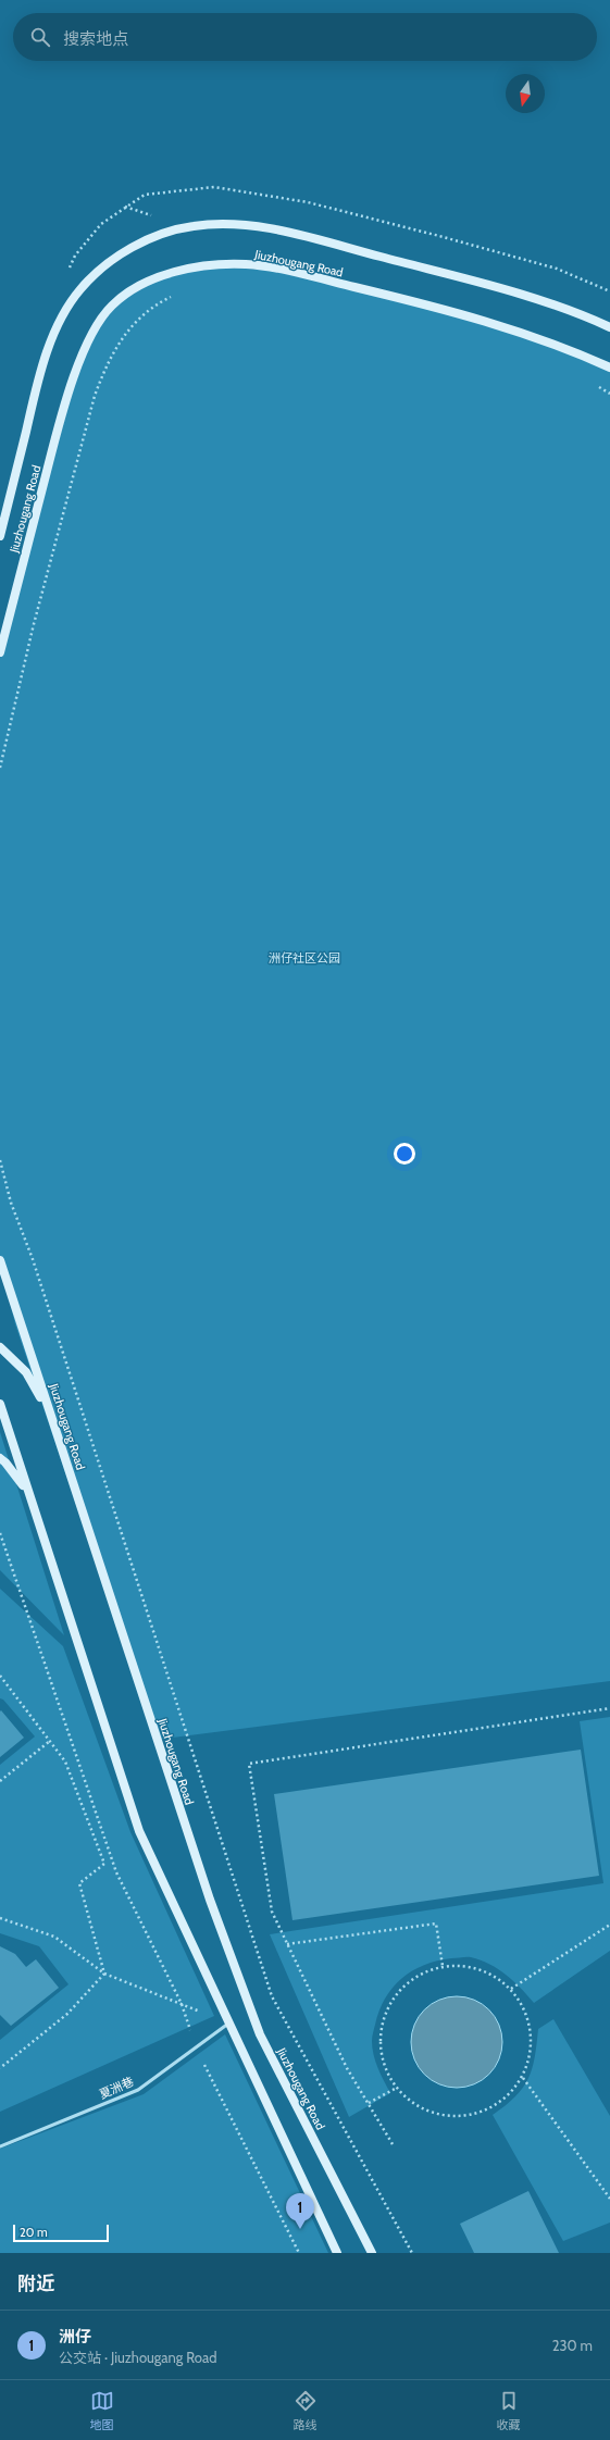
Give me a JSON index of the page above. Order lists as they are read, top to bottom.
{
  "streets": {
    "street": ["Jiuzhougang Road"],
    "lane": ["夏洲巷"]
  },
  "parks": ["洲仔社区公园"],
  "scale_bar": "20 m",
  "north": "bottom",
  "page": {
    "search": "搜索地点",
    "pins": "1",
    "scale": "20 m",
    "heading": "附近",
    "list": [
      {
        "mark": "1",
        "name": "洲仔",
        "note": "公交站 · Jiuzhougang Road",
        "value": "230 m"
      }
    ],
    "nav": ["地图", "路线", "收藏"]
  }
}
